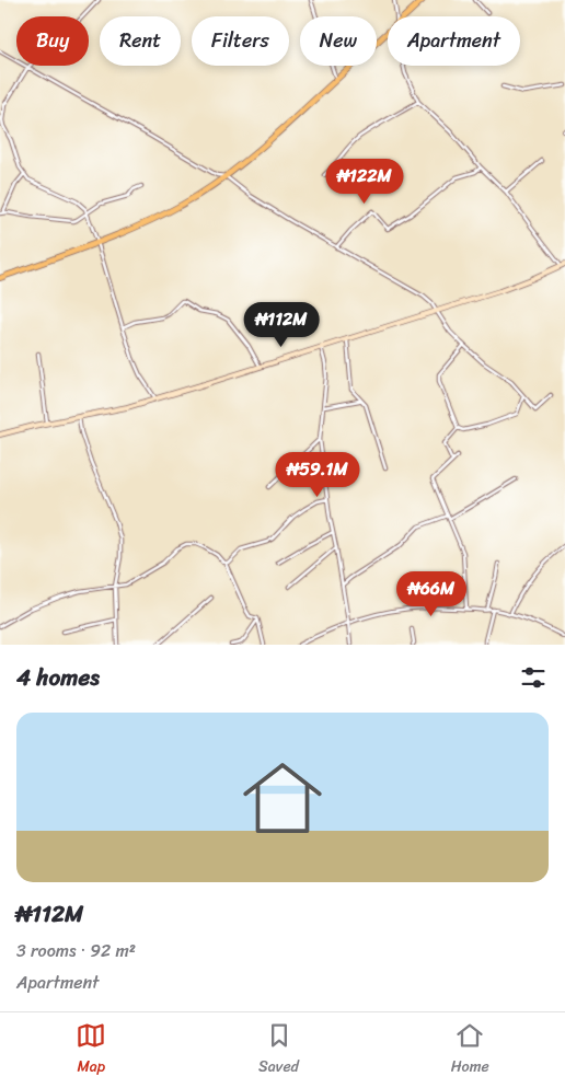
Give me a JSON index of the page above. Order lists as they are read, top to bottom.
{
  "page": {
    "chip": [
      "Buy",
      "Rent",
      "Filters",
      "New",
      "Apartment"
    ],
    "price": [
      "₦122M",
      "₦112M",
      "₦59.1M",
      "₦66M"
    ],
    "heading": "4 homes",
    "list": [
      {
        "name": "₦112M",
        "note": "3 rooms · 92 m² · Apartment"
      }
    ],
    "tabs": ["Map", "Saved", "Home"]
  }
}
